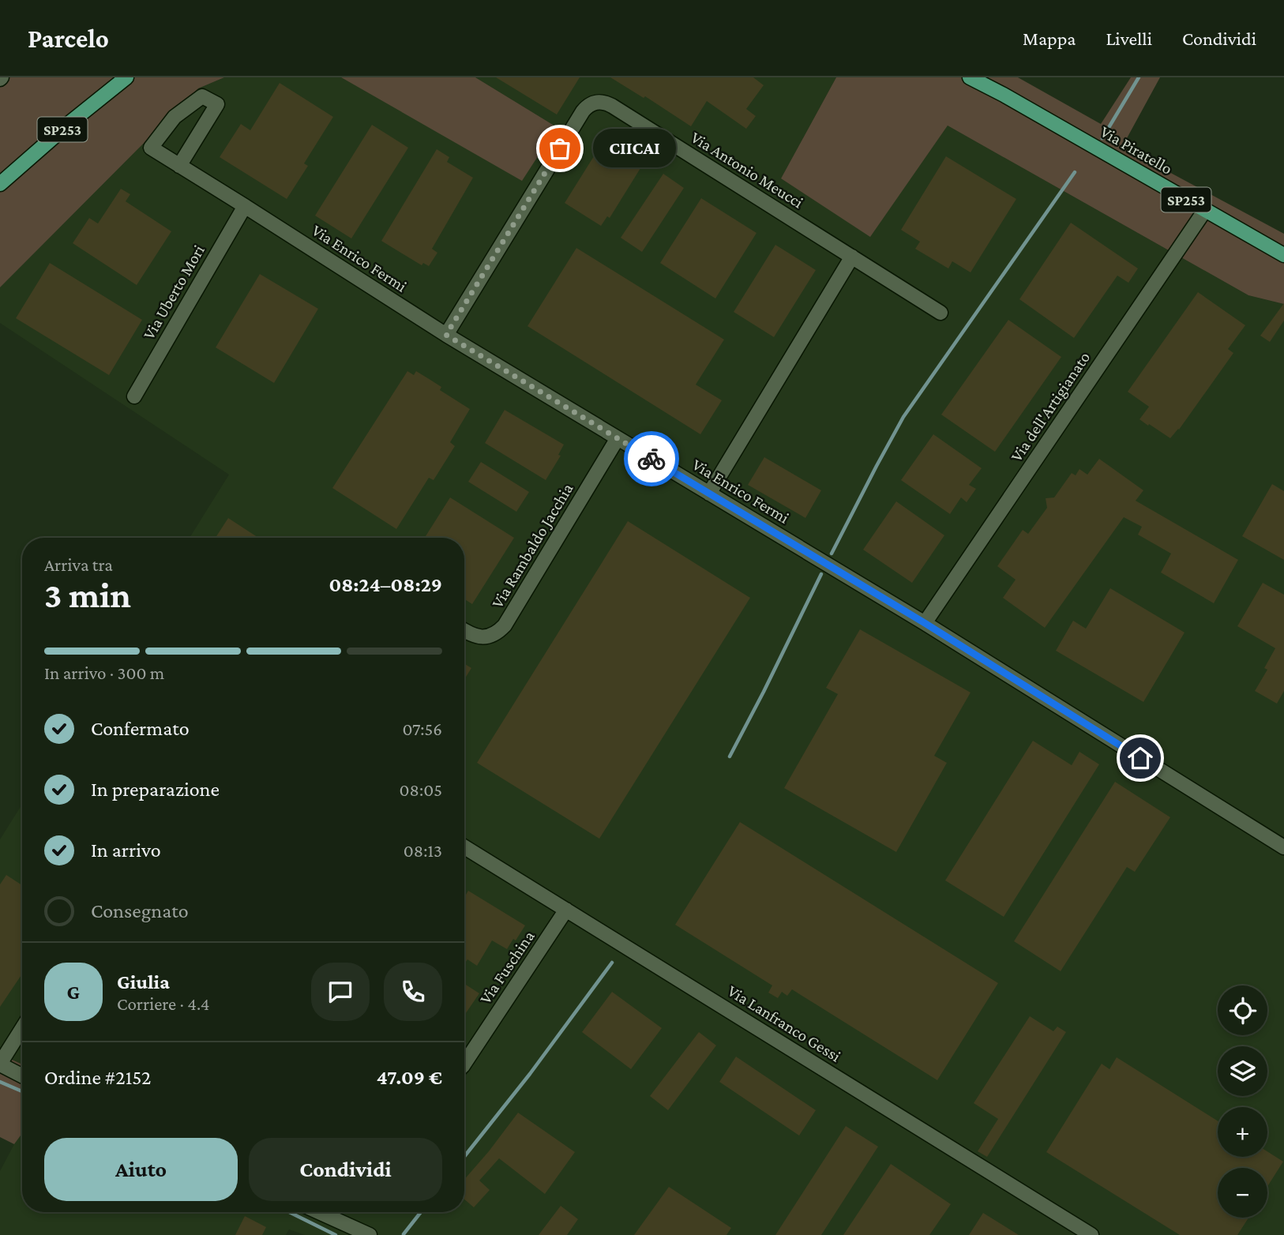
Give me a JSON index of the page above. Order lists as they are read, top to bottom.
{
  "streets": {
    "main road": ["SP253", "Via Piratello"],
    "street": [
      "Via Antonio Meucci",
      "Via Enrico Fermi",
      "Via Uberto Mori",
      "Via dell'Artigianato",
      "Via Rambaldo Jacchia",
      "Via Fuschina",
      "Via Lanfranco Gessi"
    ]
  },
  "crossings": [
    ["Via Piratello", "Via dell'Artigianato"],
    ["Via Antonio Meucci", "Via Enrico Fermi"],
    ["Via Enrico Fermi", "Via Uberto Mori"],
    ["Via Enrico Fermi", "Via dell'Artigianato"],
    ["Via Enrico Fermi", "Via Rambaldo Jacchia"],
    ["Via Fuschina", "Via Lanfranco Gessi"]
  ],
  "places": ["CIICAI"],
  "page": {
    "header": "Parcelo",
    "nav": ["Mappa", "Livelli", "Condividi"],
    "bubble": "CIICAI",
    "heading": ["3 min", "Arriva tra", "08:24–08:29"],
    "panel": [
      "Giulia",
      "Corriere · 4.4",
      "Ordine #2152",
      "47.09 €"
    ],
    "bar": "In arrivo · 300 m",
    "list": [
      ["Confermato", "07:56"],
      ["In preparazione", "08:05"],
      ["In arrivo", "08:13"],
      "Consegnato"
    ],
    "round": "G",
    "map_buttons": ["+", "−"],
    "buttons": ["Aiuto", "Condividi"]
  }
}
